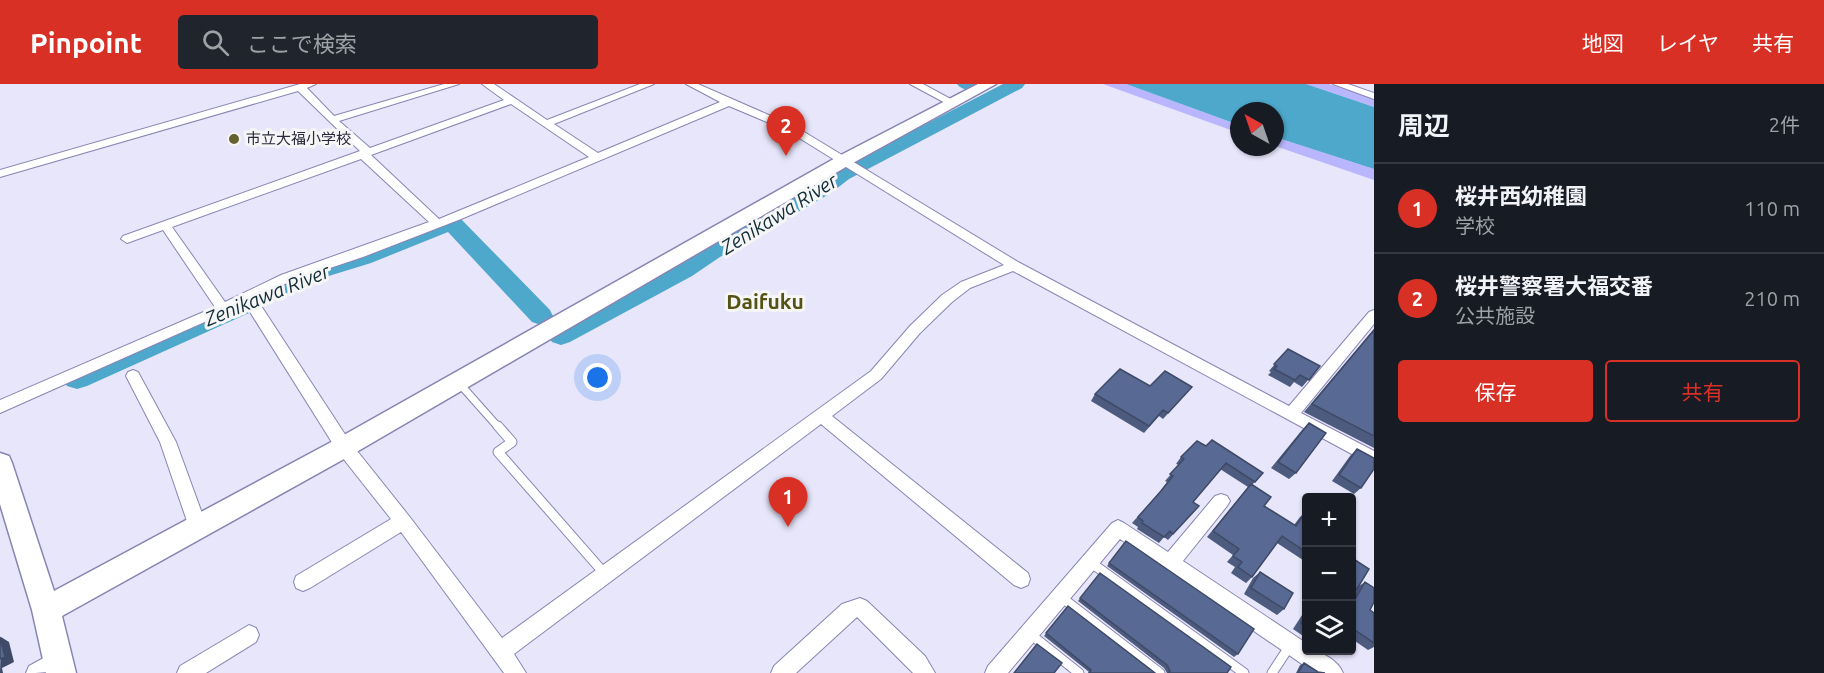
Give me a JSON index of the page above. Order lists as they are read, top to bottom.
{
  "districts": ["Daifuku"],
  "water": ["Zenikawa River"],
  "places": ["市立大福小学校"],
  "north": "top left",
  "page": {
    "header": "Pinpoint",
    "search": "ここで検索",
    "nav": ["地図", "レイヤ", "共有"],
    "heading": ["周辺", "2件"],
    "pins": ["2", "1"],
    "list": [
      {
        "mark": "1",
        "name": "桜井西幼稚園",
        "note": "学校",
        "value": "110 m"
      },
      {
        "mark": "2",
        "name": "桜井警察署大福交番",
        "note": "公共施設",
        "value": "210 m"
      }
    ],
    "buttons": ["保存", "共有"],
    "map_buttons": ["+", "−"]
  }
}
